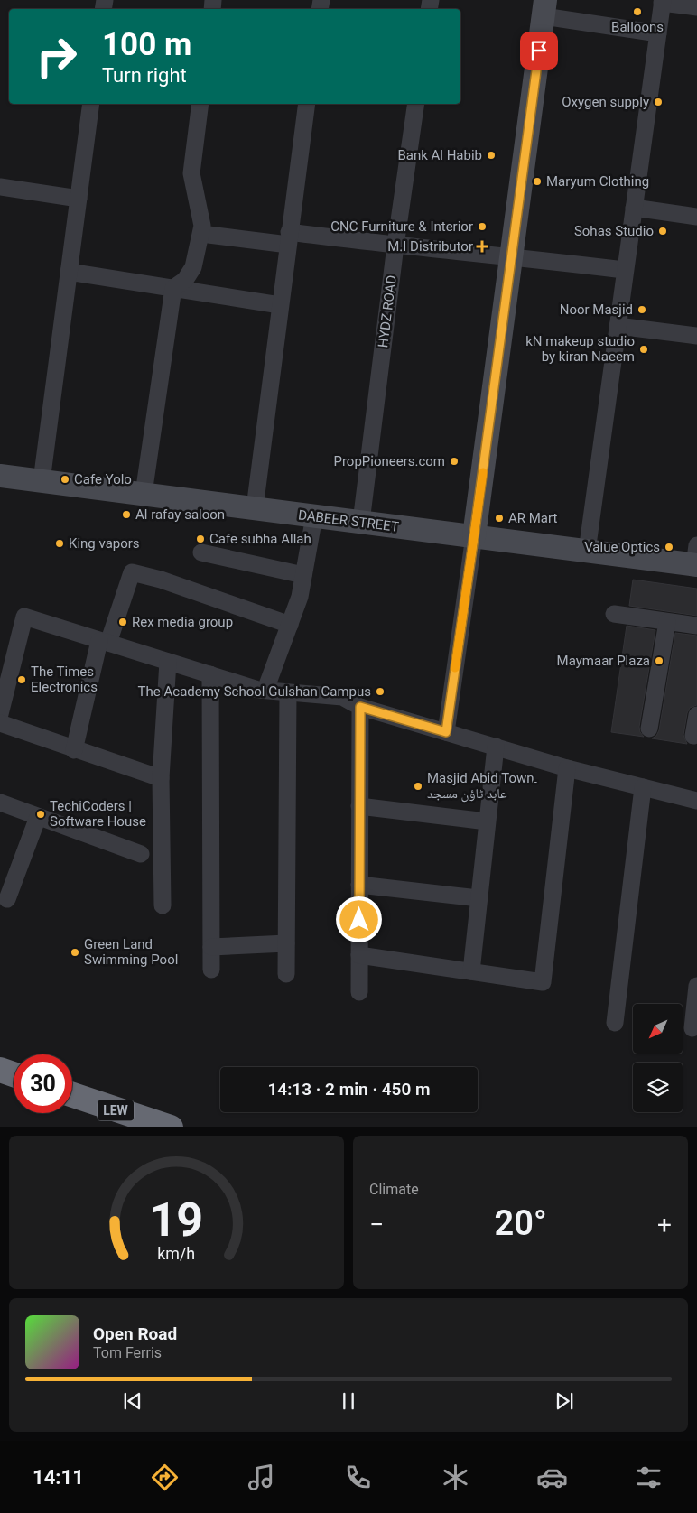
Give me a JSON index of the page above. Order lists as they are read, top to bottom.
{
  "streets": {
    "highway": ["LEW"],
    "street": ["HYDZ ROAD", "DABEER STREET"]
  },
  "crossings": [
    ["HYDZ ROAD", "DABEER STREET"]
  ],
  "places": {
    "other": [
      "Balloons",
      "Oxygen supply",
      "Bank Al Habib",
      "Maryum Clothing",
      "CNC Furniture & Interior",
      "Sohas Studio",
      "Noor Masjid",
      "kN makeup studio by kiran Naeem",
      "PropPioneers.com",
      "Cafe Yolo",
      "Al rafay saloon",
      "AR Mart",
      "Cafe subha Allah",
      "King vapors",
      "Value Optics",
      "Rex media group",
      "Maymaar Plaza",
      "The Times Electronics",
      "The Academy School Gulshan Campus",
      "Masjid Abid Town۔ عابد ٹاؤن مسجد",
      "TechiCoders | Software House",
      "Green Land Swimming Pool"
    ],
    "health": ["M.I Distributor"]
  },
  "north": "bottom left",
  "page": {
    "turn": ["100 m", "Turn right"],
    "limit": "30",
    "trip": "14:13 · 2 min · 450 m",
    "tile": "Climate",
    "heat": ["−", "20°", "+"],
    "song": ["Open Road", "Tom Ferris"],
    "tabs": "14:11",
    "gauge": ["19", "km/h"]
  }
}
